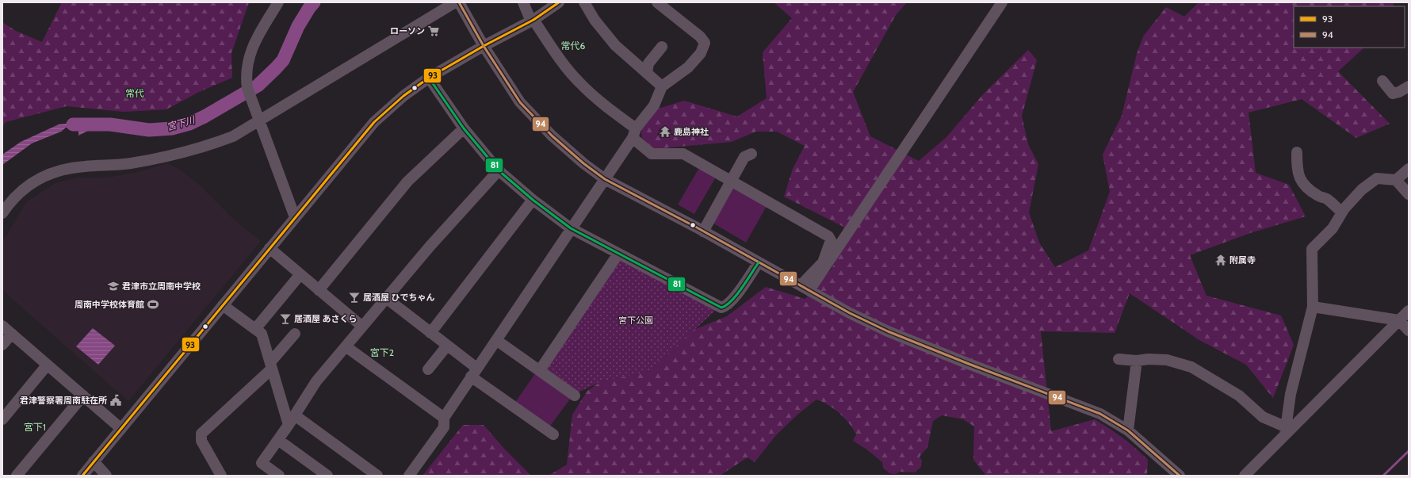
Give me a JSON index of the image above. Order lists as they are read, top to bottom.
{
  "districts": [
    "常代6",
    "常代",
    "宮下2",
    "宮下1"
  ],
  "water": ["宮下川"],
  "parks": ["宮下公園"],
  "places": {
    "supermarket": ["ローソン"],
    "temple": ["鹿島神社", "附属寺"],
    "school or university": ["君津市立周南中学校"],
    "bar": ["居酒屋 ひでちゃん", "居酒屋 あさくら"],
    "sports": ["周南中学校体育館"],
    "public building": ["君津警察署周南駐在所"]
  },
  "lines": ["transit line 93", "transit line 94", "transit line 81"],
  "legend": ["93", "94"]
}
